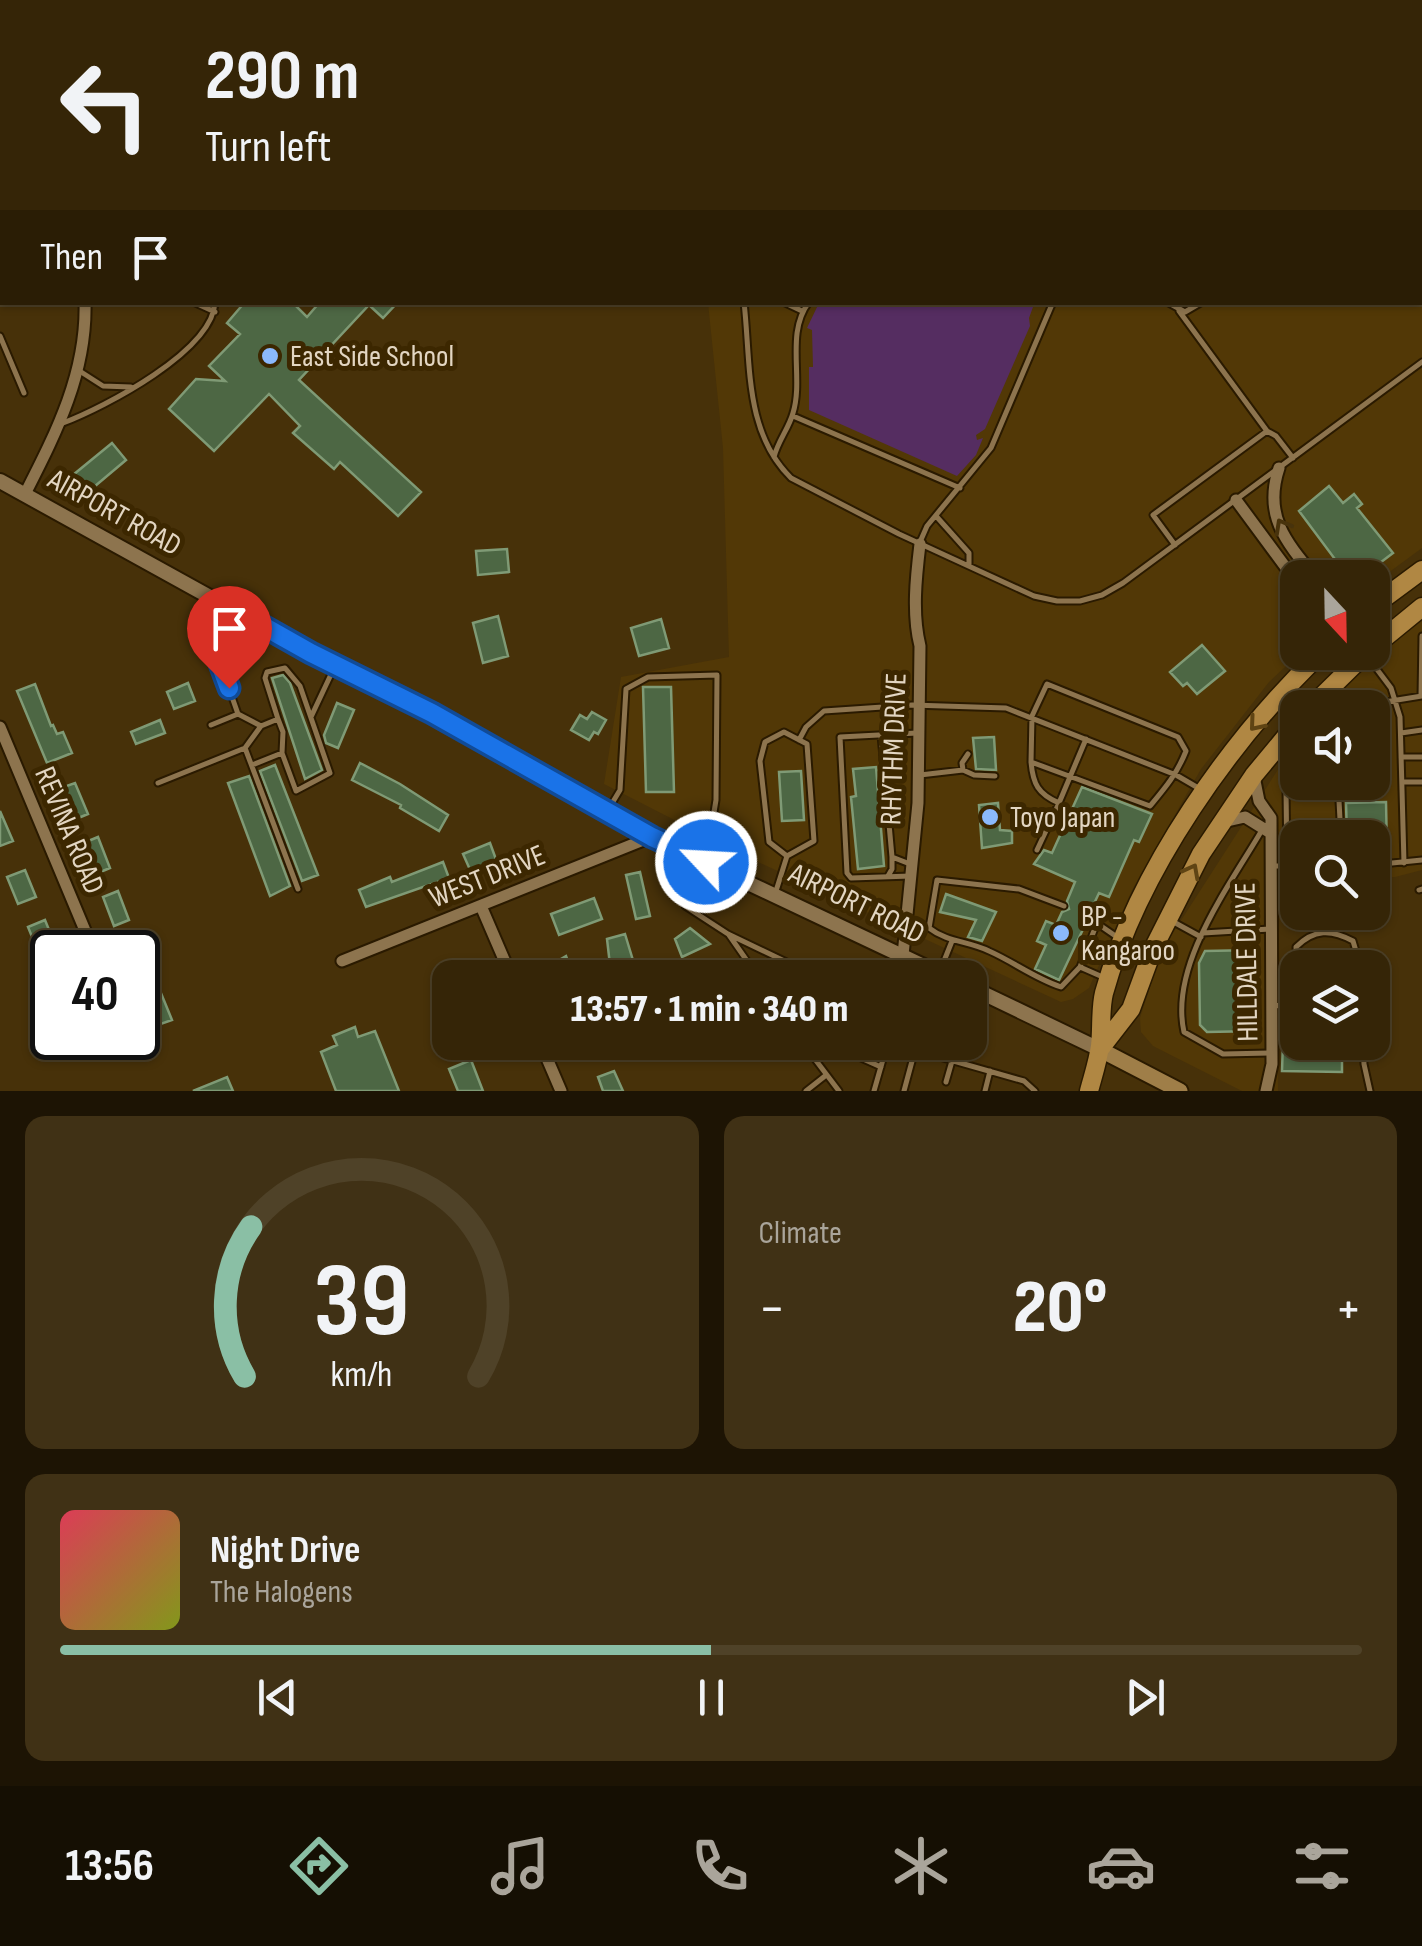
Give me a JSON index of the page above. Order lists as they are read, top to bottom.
{
  "streets": {
    "street": [
      "AIRPORT ROAD",
      "RHYTHM DRIVE",
      "REVINA ROAD",
      "WEST DRIVE",
      "HILLDALE DRIVE"
    ]
  },
  "crossings": [
    ["AIRPORT ROAD", "RHYTHM DRIVE"],
    ["AIRPORT ROAD", "WEST DRIVE"]
  ],
  "places": ["East Side School", "Toyo Japan", "BP - Kangaroo"],
  "north": "bottom",
  "page": {
    "turn": ["290 m", "Turn left"],
    "then": "Then",
    "limit": "40",
    "trip": "13:57 · 1 min · 340 m",
    "tile": "Climate",
    "heat": ["−", "20°", "+"],
    "song": ["Night Drive", "The Halogens"],
    "tabs": "13:56",
    "gauge": ["39", "km/h"]
  }
}
